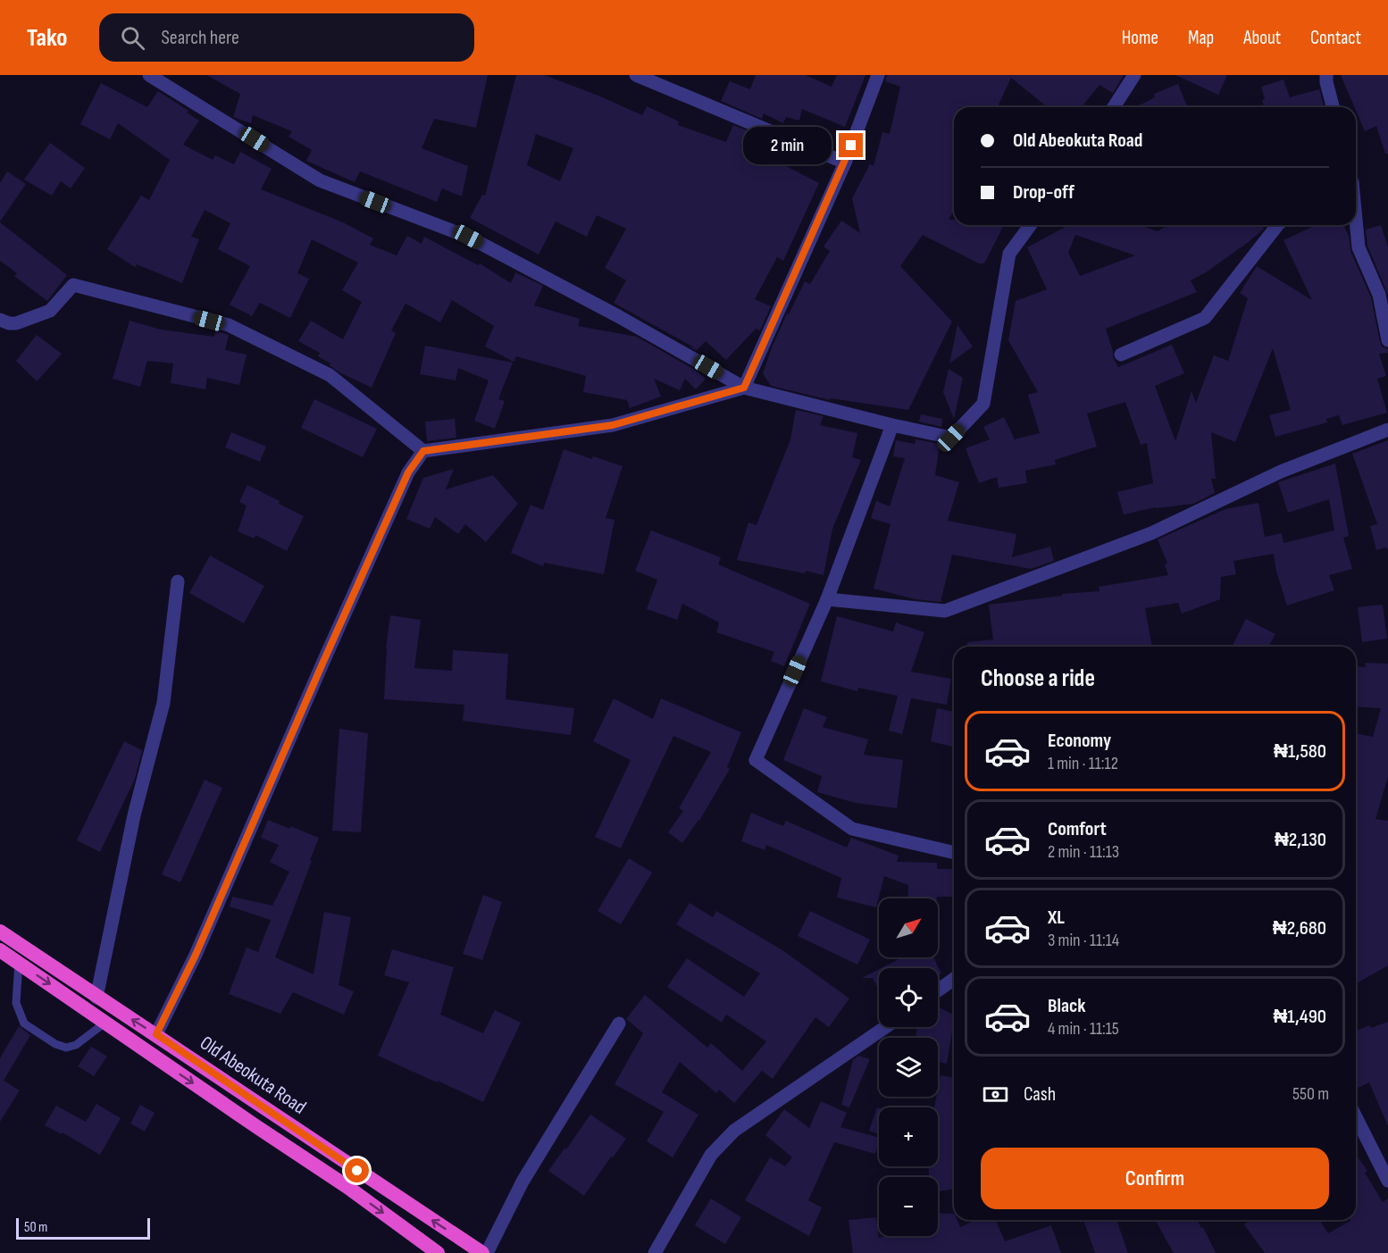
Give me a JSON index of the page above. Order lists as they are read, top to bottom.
{
  "streets": {
    "highway": ["Old Abeokuta Road"]
  },
  "scale_bar": "50 m",
  "north": "top right",
  "page": {
    "header": "Tako",
    "search": "Search here",
    "nav": [
      "Home",
      "Map",
      "About",
      "Contact"
    ],
    "banner": ["Old Abeokuta Road", "Drop-off"],
    "bubble": "2 min",
    "heading": "Choose a ride",
    "list": [
      {
        "name": "Economy",
        "note": "1 min · 11:12",
        "value": "₦1,580"
      },
      {
        "name": "Comfort",
        "note": "2 min · 11:13",
        "value": "₦2,130"
      },
      {
        "name": "XL",
        "note": "3 min · 11:14",
        "value": "₦2,680"
      },
      {
        "name": "Black",
        "note": "4 min · 11:15",
        "value": "₦1,490"
      }
    ],
    "map_buttons": ["+", "−"],
    "pay": ["Cash", "550 m"],
    "buttons": "Confirm",
    "scale": "50 m"
  }
}
